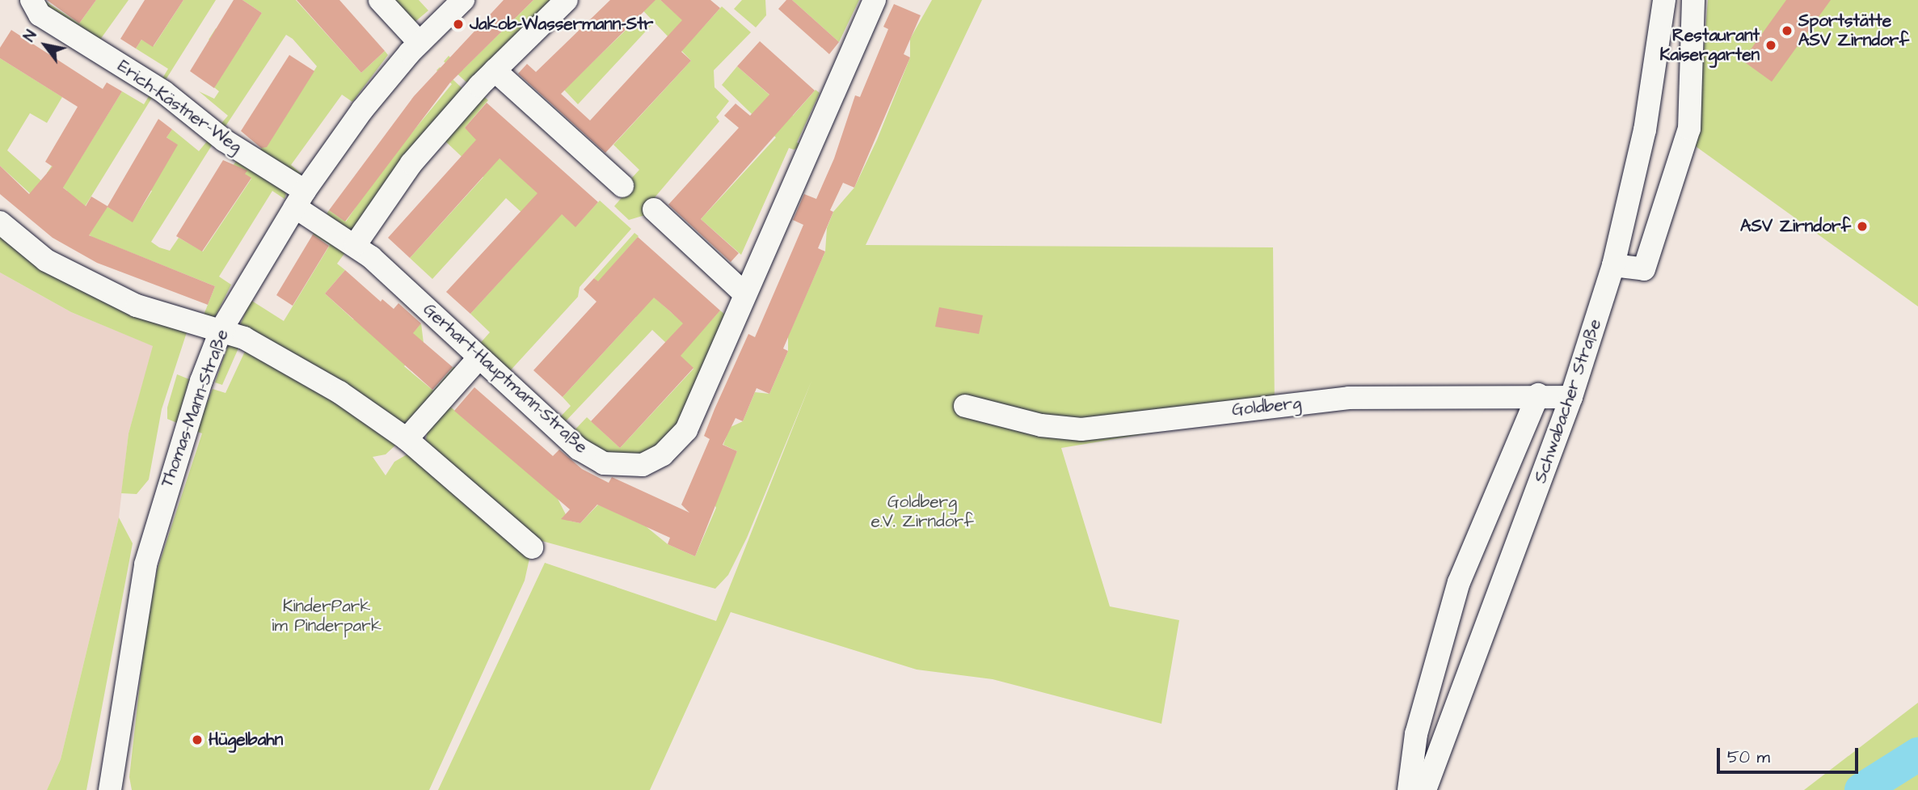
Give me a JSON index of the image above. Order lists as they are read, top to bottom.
{
  "streets": {
    "street": [
      "Erich-Kästner-Weg",
      "Gerhart-Hauptmann-Straße",
      "Schwabacher Straße",
      "Goldberg",
      "Thomas-Mann-Straße"
    ]
  },
  "crossings": [
    ["Erich-Kästner-Weg", "Gerhart-Hauptmann-Straße"],
    ["Erich-Kästner-Weg", "Thomas-Mann-Straße"],
    ["Gerhart-Hauptmann-Straße", "Thomas-Mann-Straße"],
    ["Schwabacher Straße", "Goldberg"]
  ],
  "parks": ["Goldberg e.V. Zirndorf", "KinderPark im Pinderpark"],
  "places": [
    "Jakob-Wassermann-Str",
    "Sportstätte ASV Zirndorf",
    "Restaurant Kaisergarten",
    "ASV Zirndorf",
    "Hügelbahn"
  ],
  "scale_bar": "50 m",
  "north": "top left"
}
